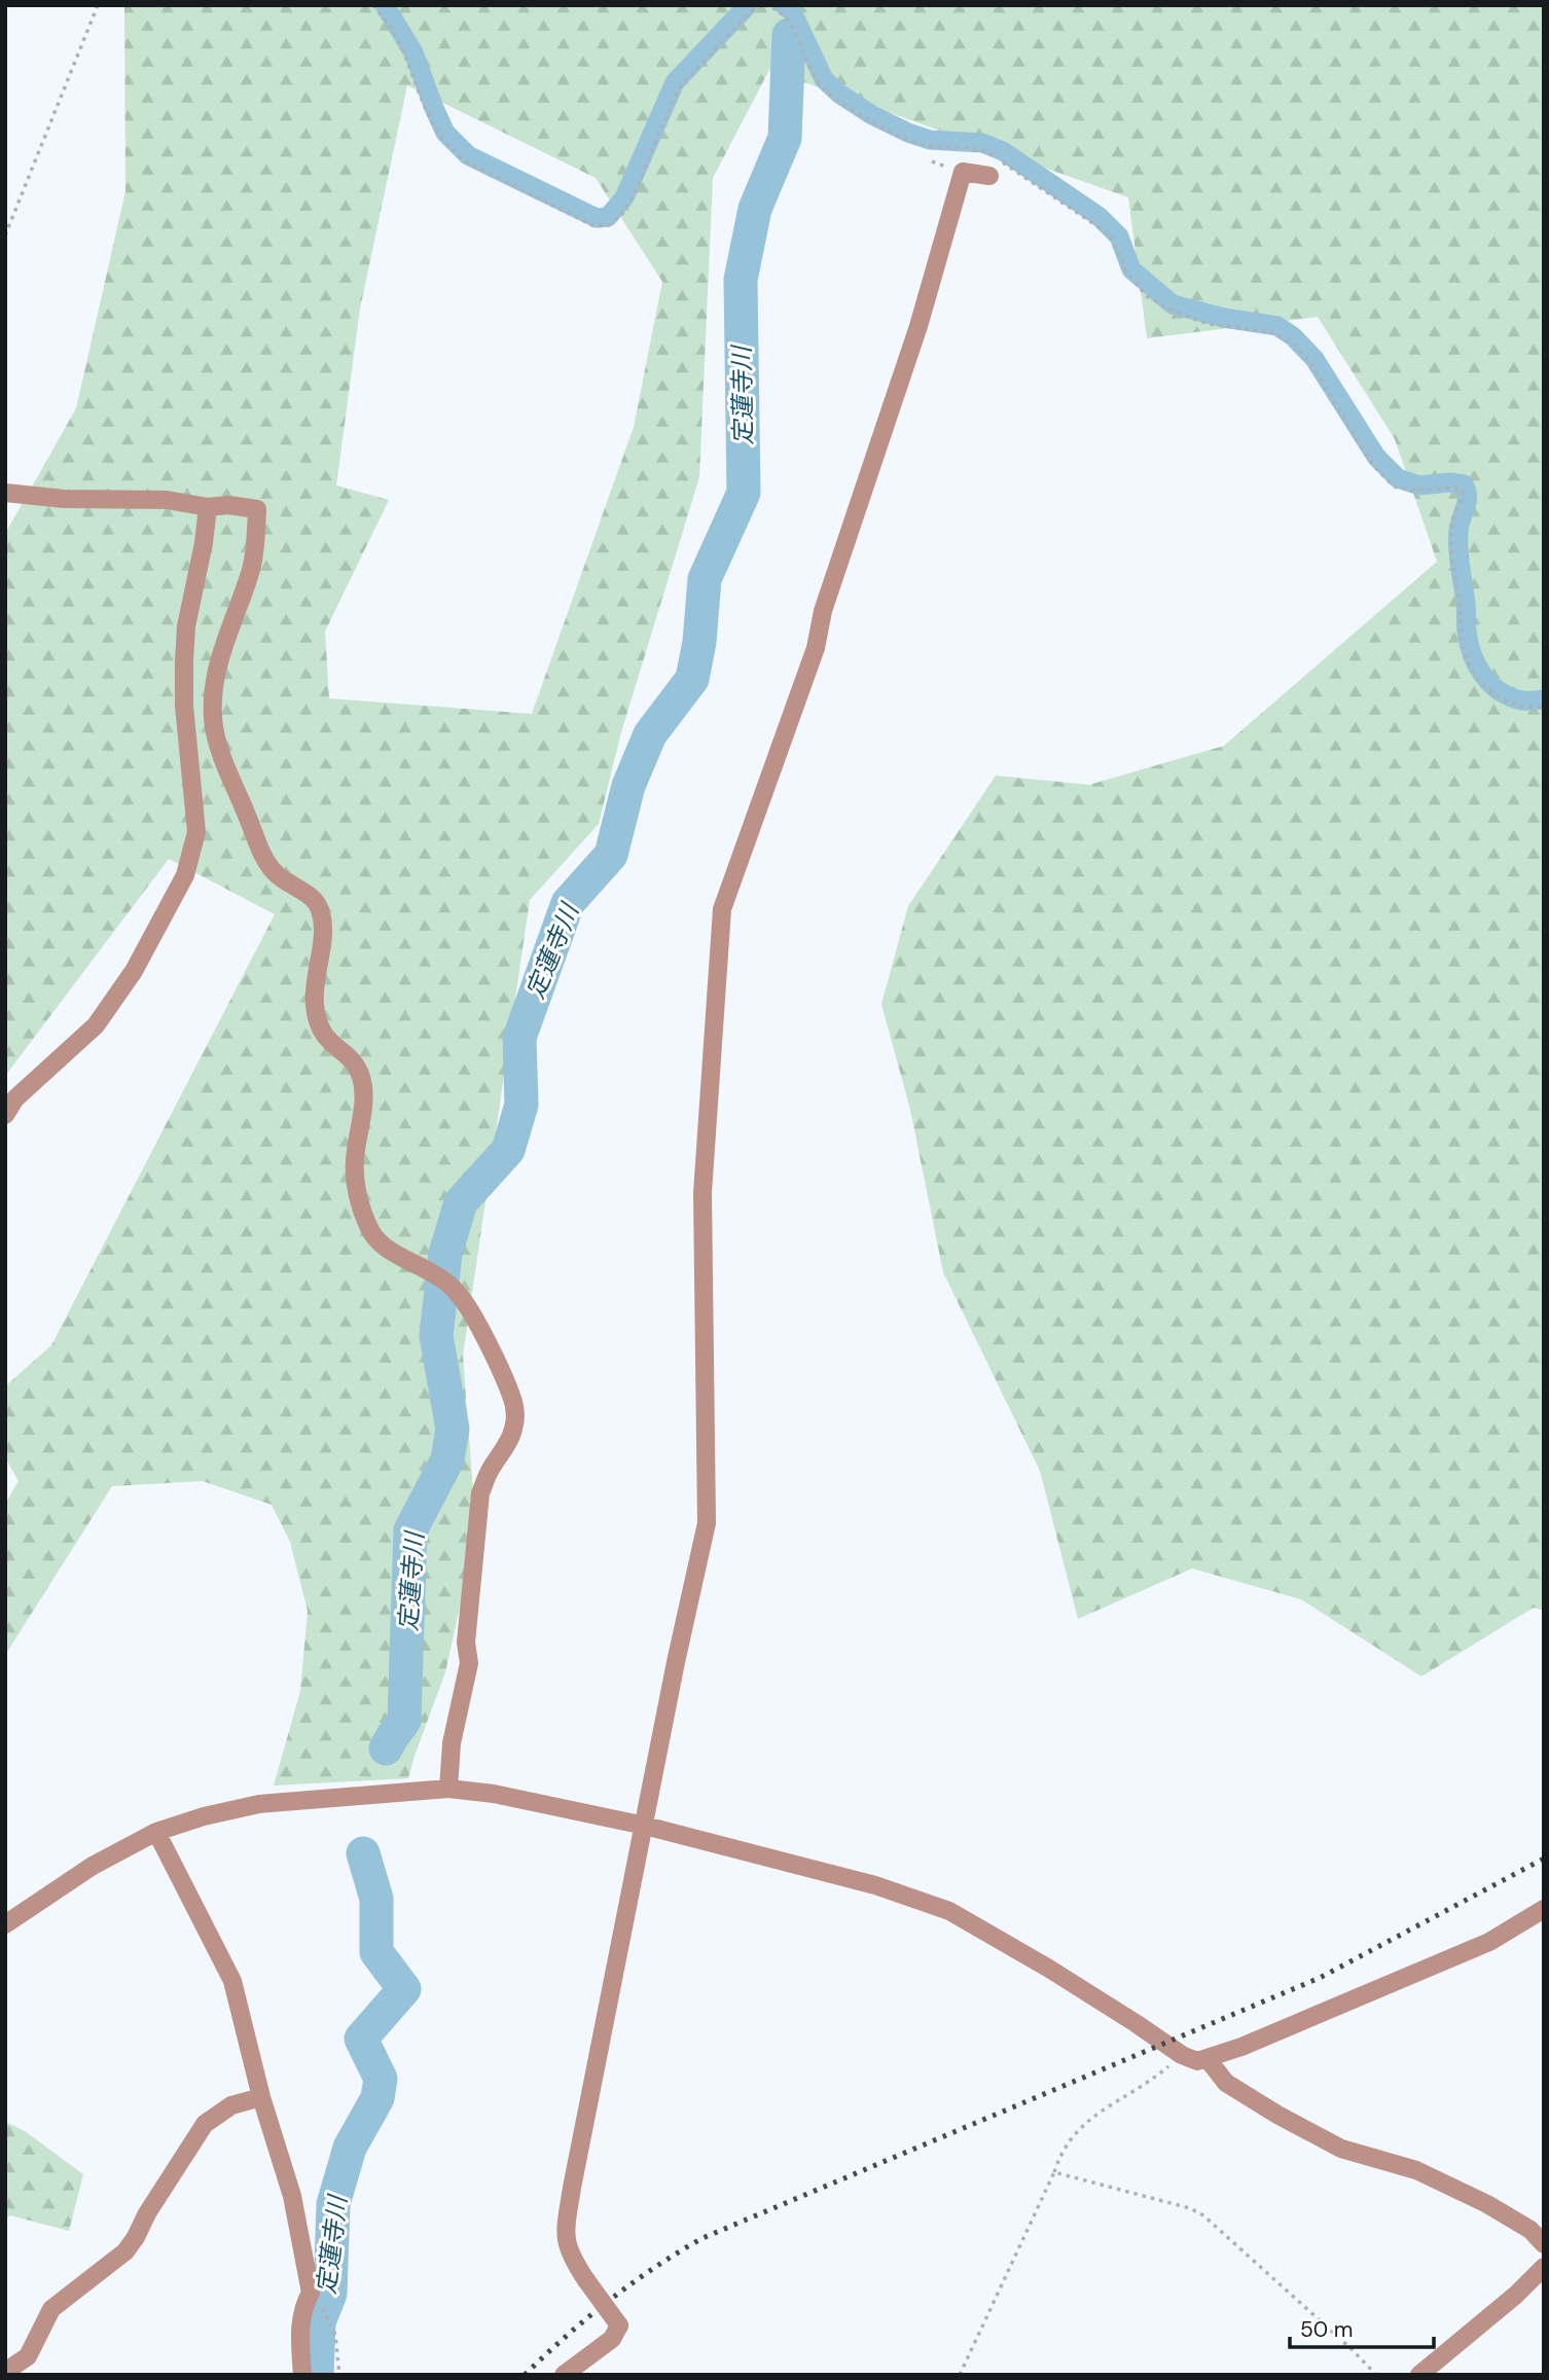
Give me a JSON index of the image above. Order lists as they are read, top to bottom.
{
  "water": ["定蓮寺川"],
  "scale_bar": "50 m"
}
